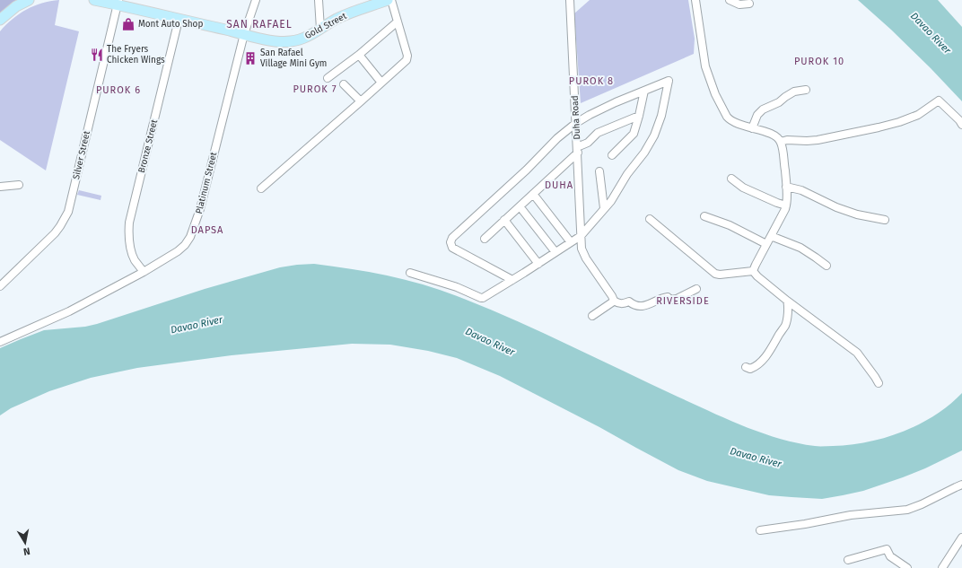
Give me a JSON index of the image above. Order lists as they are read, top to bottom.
{
  "streets": {
    "main road": ["Gold Street"],
    "street": [
      "Duha Road",
      "Bronze Street",
      "Silver Street",
      "Platinum Street"
    ]
  },
  "crossings": [
    ["Gold Street", "Bronze Street"],
    ["Gold Street", "Silver Street"],
    ["Gold Street", "Platinum Street"],
    ["Bronze Street", "Platinum Street"]
  ],
  "districts": [
    "SAN RAFAEL",
    "PUROK 10",
    "PUROK 8",
    "PUROK 7",
    "PUROK 6",
    "DUHA",
    "DAPSA",
    "RIVERSIDE"
  ],
  "water": ["Davao River"],
  "places": {
    "shop": ["Mont Auto Shop"],
    "restaurant": ["The Fryers Chicken Wings"],
    "building": ["San Rafael Village Mini Gym"]
  },
  "north": "bottom"
}
